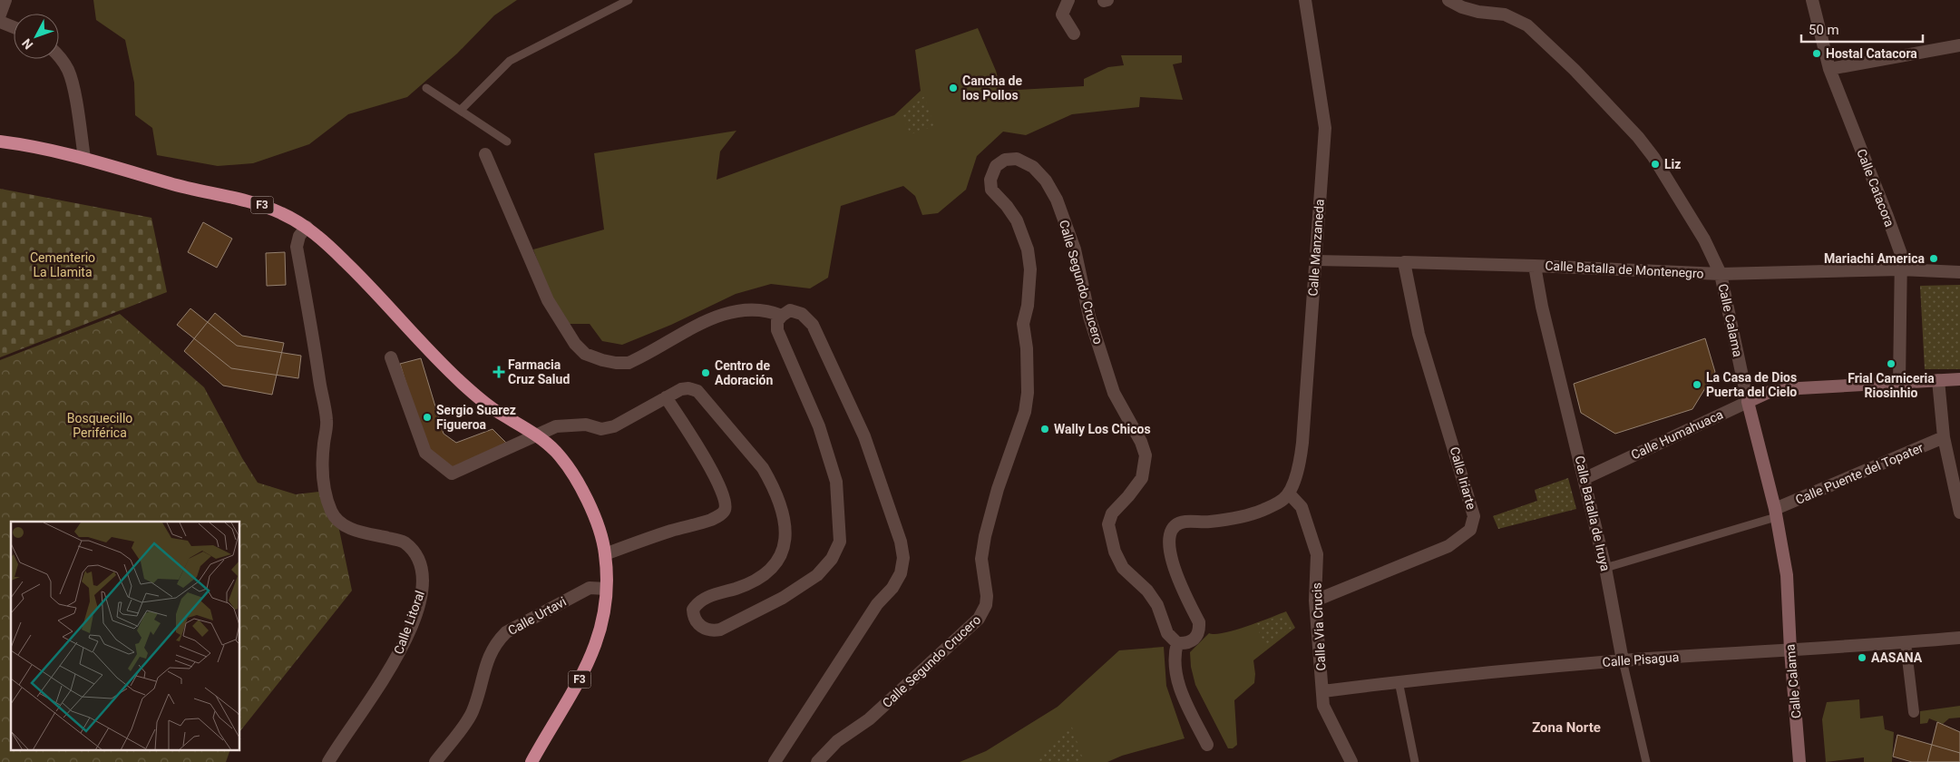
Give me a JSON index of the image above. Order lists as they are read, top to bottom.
{
  "streets": {
    "highway": ["F3"],
    "main road": ["Calle Calama", "Calle Humahuaca"],
    "street": [
      "Calle Catacora",
      "Calle Manzaneda",
      "Calle Batalla de Montenegro",
      "Calle Segundo Crucero",
      "Calle Puente del Topater",
      "Calle Iriarte",
      "Calle Batalla de Iruya",
      "Calle Urtavi",
      "Calle Litoral",
      "Calle Via Crucis",
      "Calle Pisagua"
    ]
  },
  "crossings": [
    ["Calle Catacora", "Calle Batalla de Montenegro"],
    ["Calle Catacora", "Calle Humahuaca"],
    ["F3", "Calle Urtavi"],
    ["F3", "Calle Litoral"],
    ["Calle Manzaneda", "Calle Batalla de Montenegro"],
    ["Calle Manzaneda", "Calle Via Crucis"],
    ["Calle Batalla de Montenegro", "Calle Calama"],
    ["Calle Batalla de Montenegro", "Calle Iriarte"],
    ["Calle Batalla de Montenegro", "Calle Batalla de Iruya"],
    ["Calle Calama", "Calle Humahuaca"],
    ["Calle Calama", "Calle Puente del Topater"],
    ["Calle Calama", "Calle Pisagua"],
    ["Calle Humahuaca", "Calle Batalla de Iruya"],
    ["Calle Puente del Topater", "Calle Batalla de Iruya"],
    ["Calle Iriarte", "Calle Via Crucis"],
    ["Calle Batalla de Iruya", "Calle Pisagua"],
    ["Calle Via Crucis", "Calle Pisagua"]
  ],
  "districts": ["Zona Norte"],
  "parks": ["Cementerio La Llamita", "Bosquecillo Periférica"],
  "places": {
    "other": [
      "Hostal Catacora",
      "Cancha de los Pollos",
      "Liz",
      "Mariachi America",
      "Frial Carniceria Riosinhio",
      "Centro de Adoración",
      "La Casa de Dios Puerta del Cielo",
      "Sergio Suarez Figueroa",
      "Wally Los Chicos",
      "AASANA"
    ],
    "health": ["Farmacia Cruz Salud"]
  },
  "scale_bar": "50 m",
  "north": "bottom left"
}
